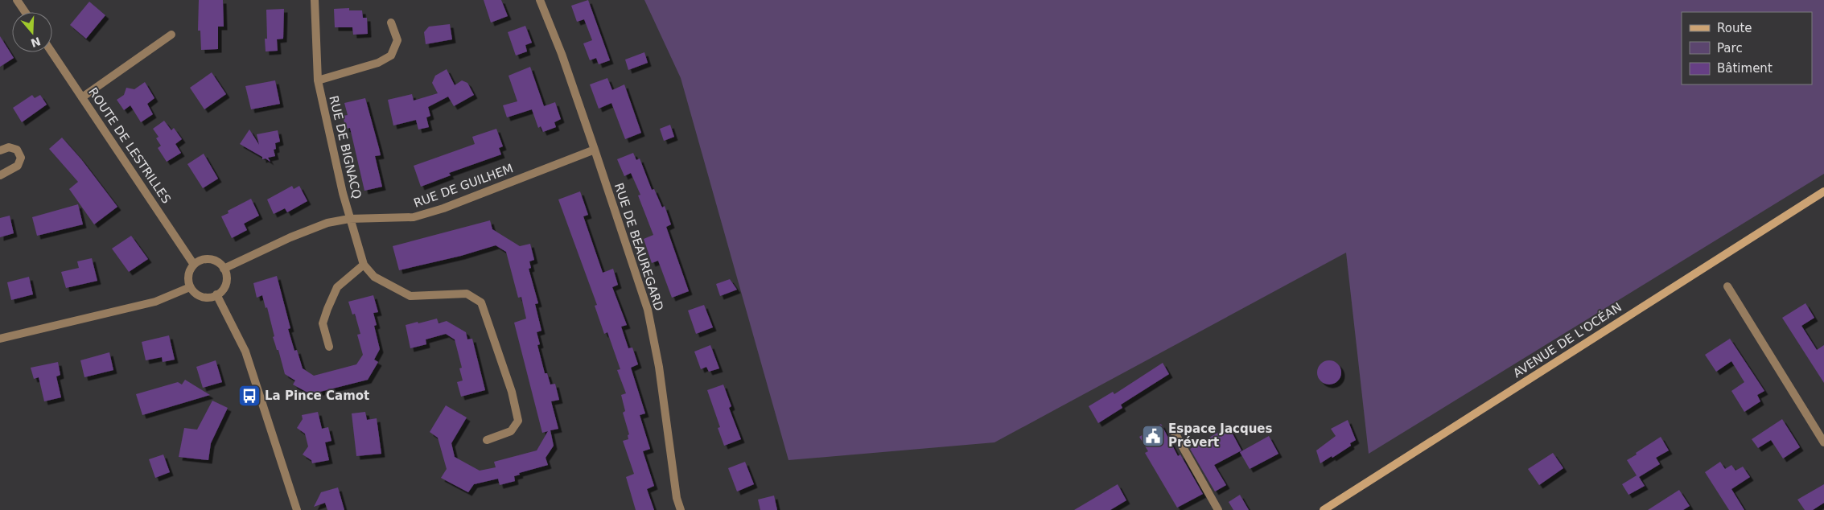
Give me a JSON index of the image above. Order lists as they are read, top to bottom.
{
  "streets": {
    "main road": ["AVENUE DE L'OCÉAN"],
    "street": [
      "ROUTE DE LESTRILLES",
      "RUE DE BIGNACQ",
      "RUE DE GUILHEM",
      "RUE DE BEAUREGARD"
    ]
  },
  "crossings": [
    ["ROUTE DE LESTRILLES", "RUE DE GUILHEM"],
    ["RUE DE BIGNACQ", "RUE DE GUILHEM"],
    ["RUE DE GUILHEM", "RUE DE BEAUREGARD"]
  ],
  "places": {
    "bus stop": ["La Pince Camot"],
    "public building": ["Espace Jacques Prévert"]
  },
  "legend": ["Route", "Parc", "Bâtiment"],
  "north": "bottom"
}
